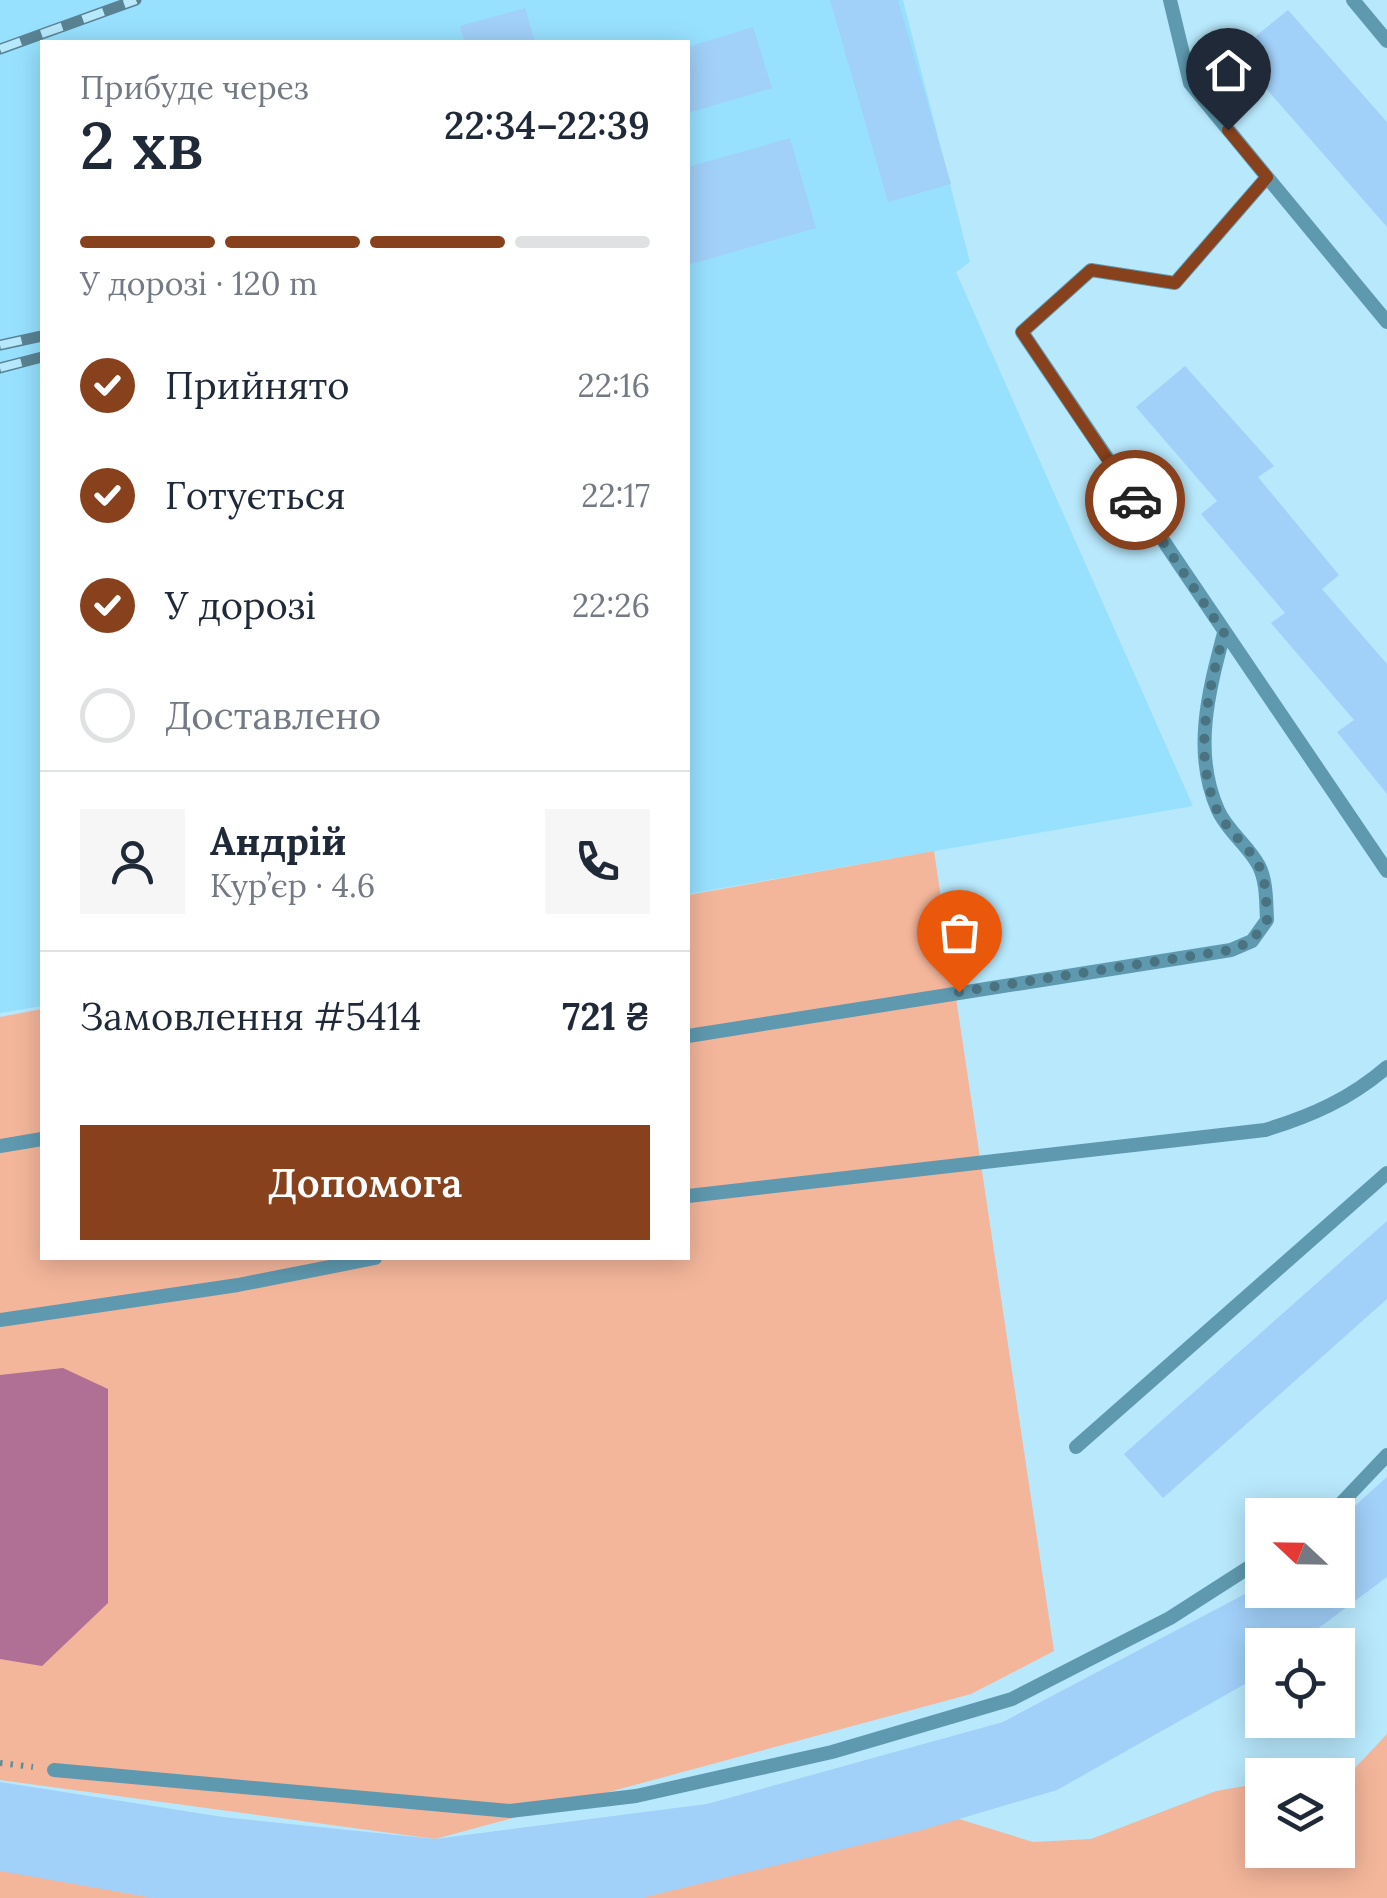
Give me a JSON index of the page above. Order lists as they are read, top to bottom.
{
  "north": "left",
  "page": {
    "heading": ["2 хв", "Прибуде через", "22:34–22:39"],
    "panel": [
      "Андрій",
      "Кур’єр · 4.6",
      "Замовлення #5414",
      "721 ₴"
    ],
    "bar": "У дорозі · 120 m",
    "list": [
      ["Прийнято", "22:16"],
      ["Готується", "22:17"],
      ["У дорозі", "22:26"],
      "Доставлено"
    ],
    "buttons": "Допомога"
  }
}
